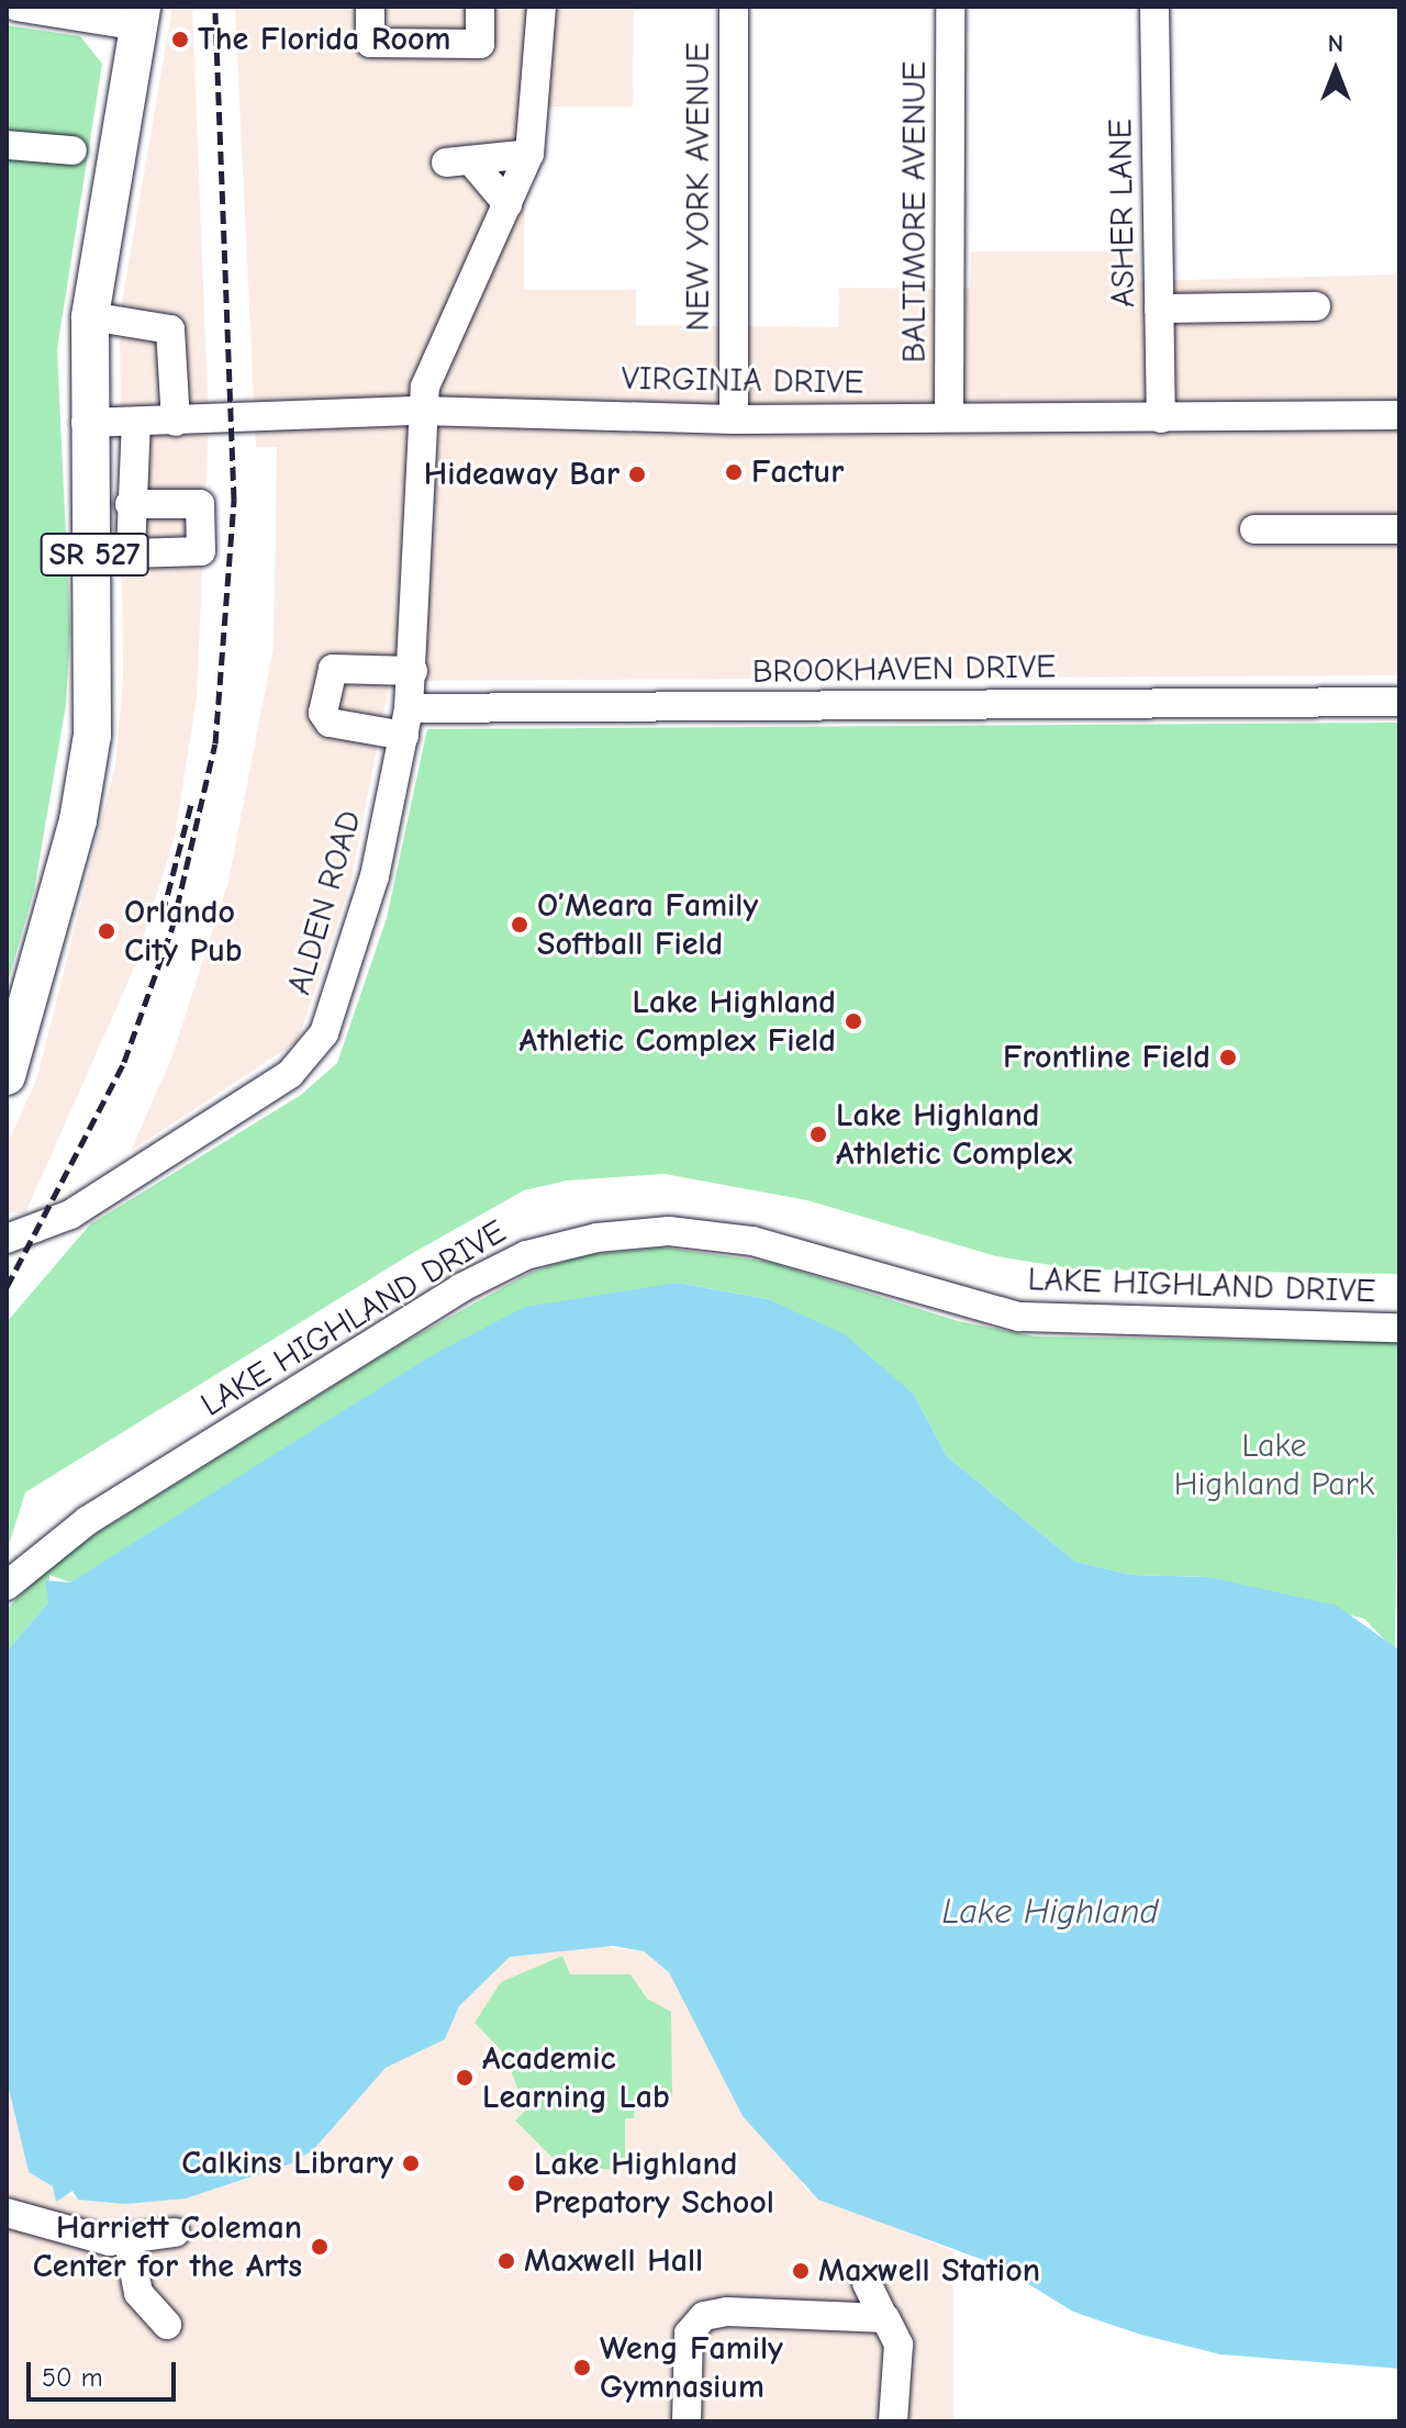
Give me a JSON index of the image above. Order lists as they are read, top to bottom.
{
  "streets": {
    "main road": ["SR 527"],
    "street": [
      "NEW YORK AVENUE",
      "BALTIMORE AVENUE",
      "ASHER LANE",
      "VIRGINIA DRIVE",
      "BROOKHAVEN DRIVE",
      "ALDEN ROAD",
      "LAKE HIGHLAND DRIVE"
    ]
  },
  "crossings": [
    ["NEW YORK AVENUE", "VIRGINIA DRIVE"],
    ["BALTIMORE AVENUE", "VIRGINIA DRIVE"],
    ["ASHER LANE", "VIRGINIA DRIVE"],
    ["VIRGINIA DRIVE", "SR 527"],
    ["VIRGINIA DRIVE", "ALDEN ROAD"],
    ["BROOKHAVEN DRIVE", "ALDEN ROAD"]
  ],
  "water": ["Lake Highland"],
  "parks": ["Lake Highland Park"],
  "places": [
    "The Florida Room",
    "Factur",
    "Hideaway Bar",
    "O’Meara Family Softball Field",
    "Orlando City Pub",
    "Lake Highland Athletic Complex Field",
    "Frontline Field",
    "Lake Highland Athletic Complex",
    "Academic Learning Lab",
    "Calkins Library",
    "Lake Highland Prepatory School",
    "Harriett Coleman Center for the Arts",
    "Maxwell Hall",
    "Maxwell Station",
    "Weng Family Gymnasium"
  ],
  "scale_bar": "50 m",
  "north": "top"
}
